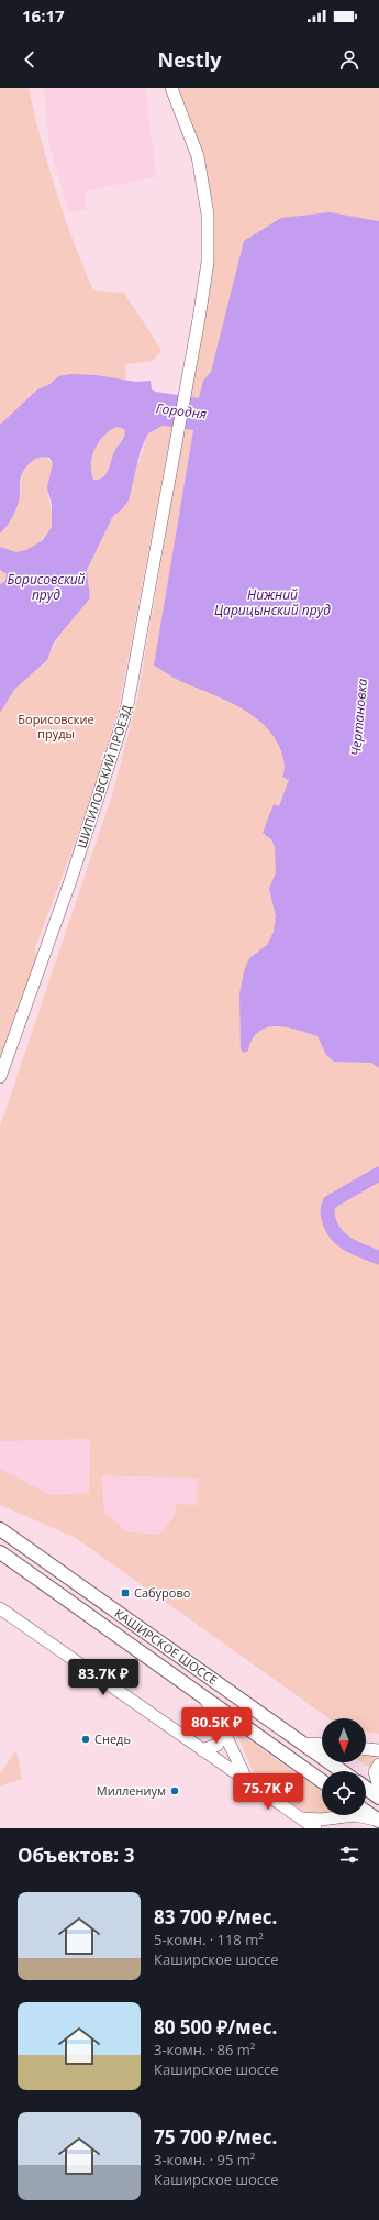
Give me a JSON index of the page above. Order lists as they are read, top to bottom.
{
  "streets": {
    "main road": ["ШИПИЛОВСКИЙ ПРОЕЗД", "КАШИРСКОЕ ШОССЕ"]
  },
  "water": [
    "Городня",
    "Борисовский пруд",
    "Нижний Царицынский пруд",
    "Чертановка"
  ],
  "parks": ["Борисовские пруды"],
  "places": {
    "transit": ["Сабурово"],
    "other": ["Снедь", "Миллениум"]
  },
  "north": "bottom",
  "page": {
    "status": "16:17",
    "header": "Nestly",
    "price": ["83.7K ₽", "80.5K ₽", "75.7K ₽"],
    "heading": "Объектов: 3",
    "list": [
      {
        "name": "83 700 ₽/мес.",
        "note": "5-комн. · 118 m² · Каширское шоссе"
      },
      {
        "name": "80 500 ₽/мес.",
        "note": "3-комн. · 86 m² · Каширское шоссе"
      },
      {
        "name": "75 700 ₽/мес.",
        "note": "3-комн. · 95 m² · Каширское шоссе"
      }
    ]
  }
}
